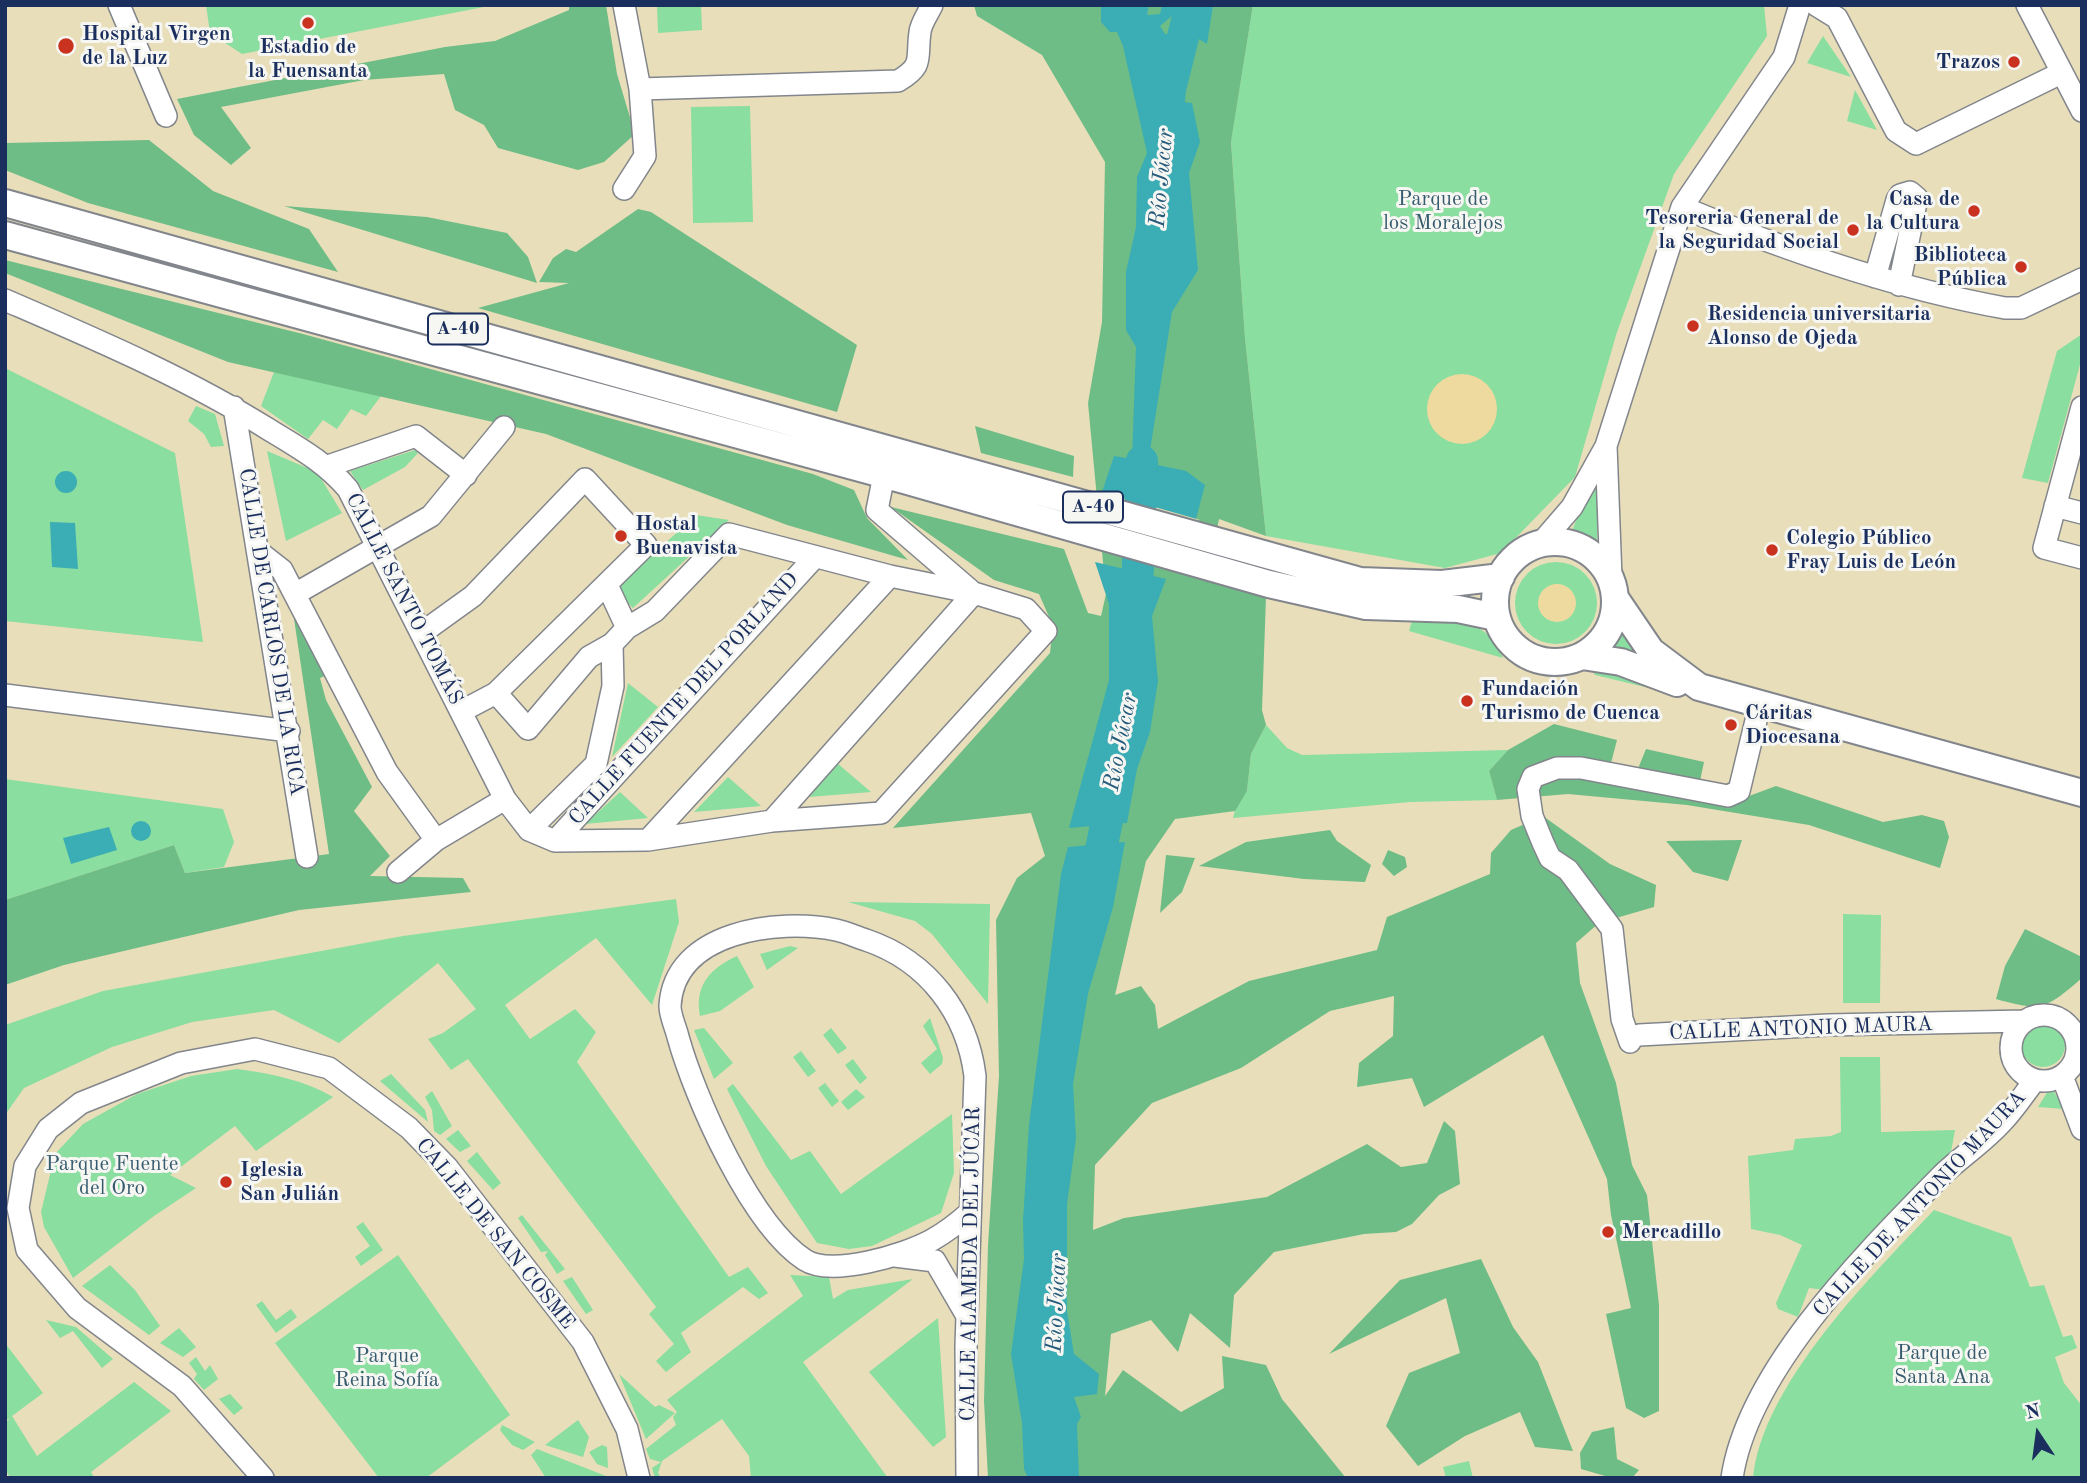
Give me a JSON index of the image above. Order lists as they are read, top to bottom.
{
  "streets": {
    "main road": ["A-40"],
    "street": [
      "CALLE SANTO TOMÁS",
      "CALLE DE CARLOS DE LA RICA",
      "CALLE FUENTE DEL PORLAND",
      "CALLE ANTONIO MAURA",
      "CALLE DE ANTONIO MAURA",
      "CALLE DE SAN COSME",
      "CALLE ALAMEDA DEL JÚCAR"
    ]
  },
  "crossings": [
    ["CALLE SANTO TOMÁS", "CALLE DE CARLOS DE LA RICA"],
    ["CALLE ANTONIO MAURA", "CALLE DE ANTONIO MAURA"]
  ],
  "water": ["Río Júcar"],
  "parks": [
    "Parque de los Moralejos",
    "Parque Fuente del Oro",
    "Parque de Santa Ana",
    "Parque Reina Sofía"
  ],
  "places": [
    "Estadio de la Fuensanta",
    "Hospital Virgen de la Luz",
    "Trazos",
    "Casa de la Cultura",
    "Tesoreria General de la Seguridad Social",
    "Biblioteca Pública",
    "Residencia universitaria Alonso de Ojeda",
    "Hostal Buenavista",
    "Colegio Público Fray Luis de León",
    "Fundación Turismo de Cuenca",
    "Cáritas Diocesana",
    "Iglesia San Julián",
    "Mercadillo"
  ],
  "north": "top"
}
